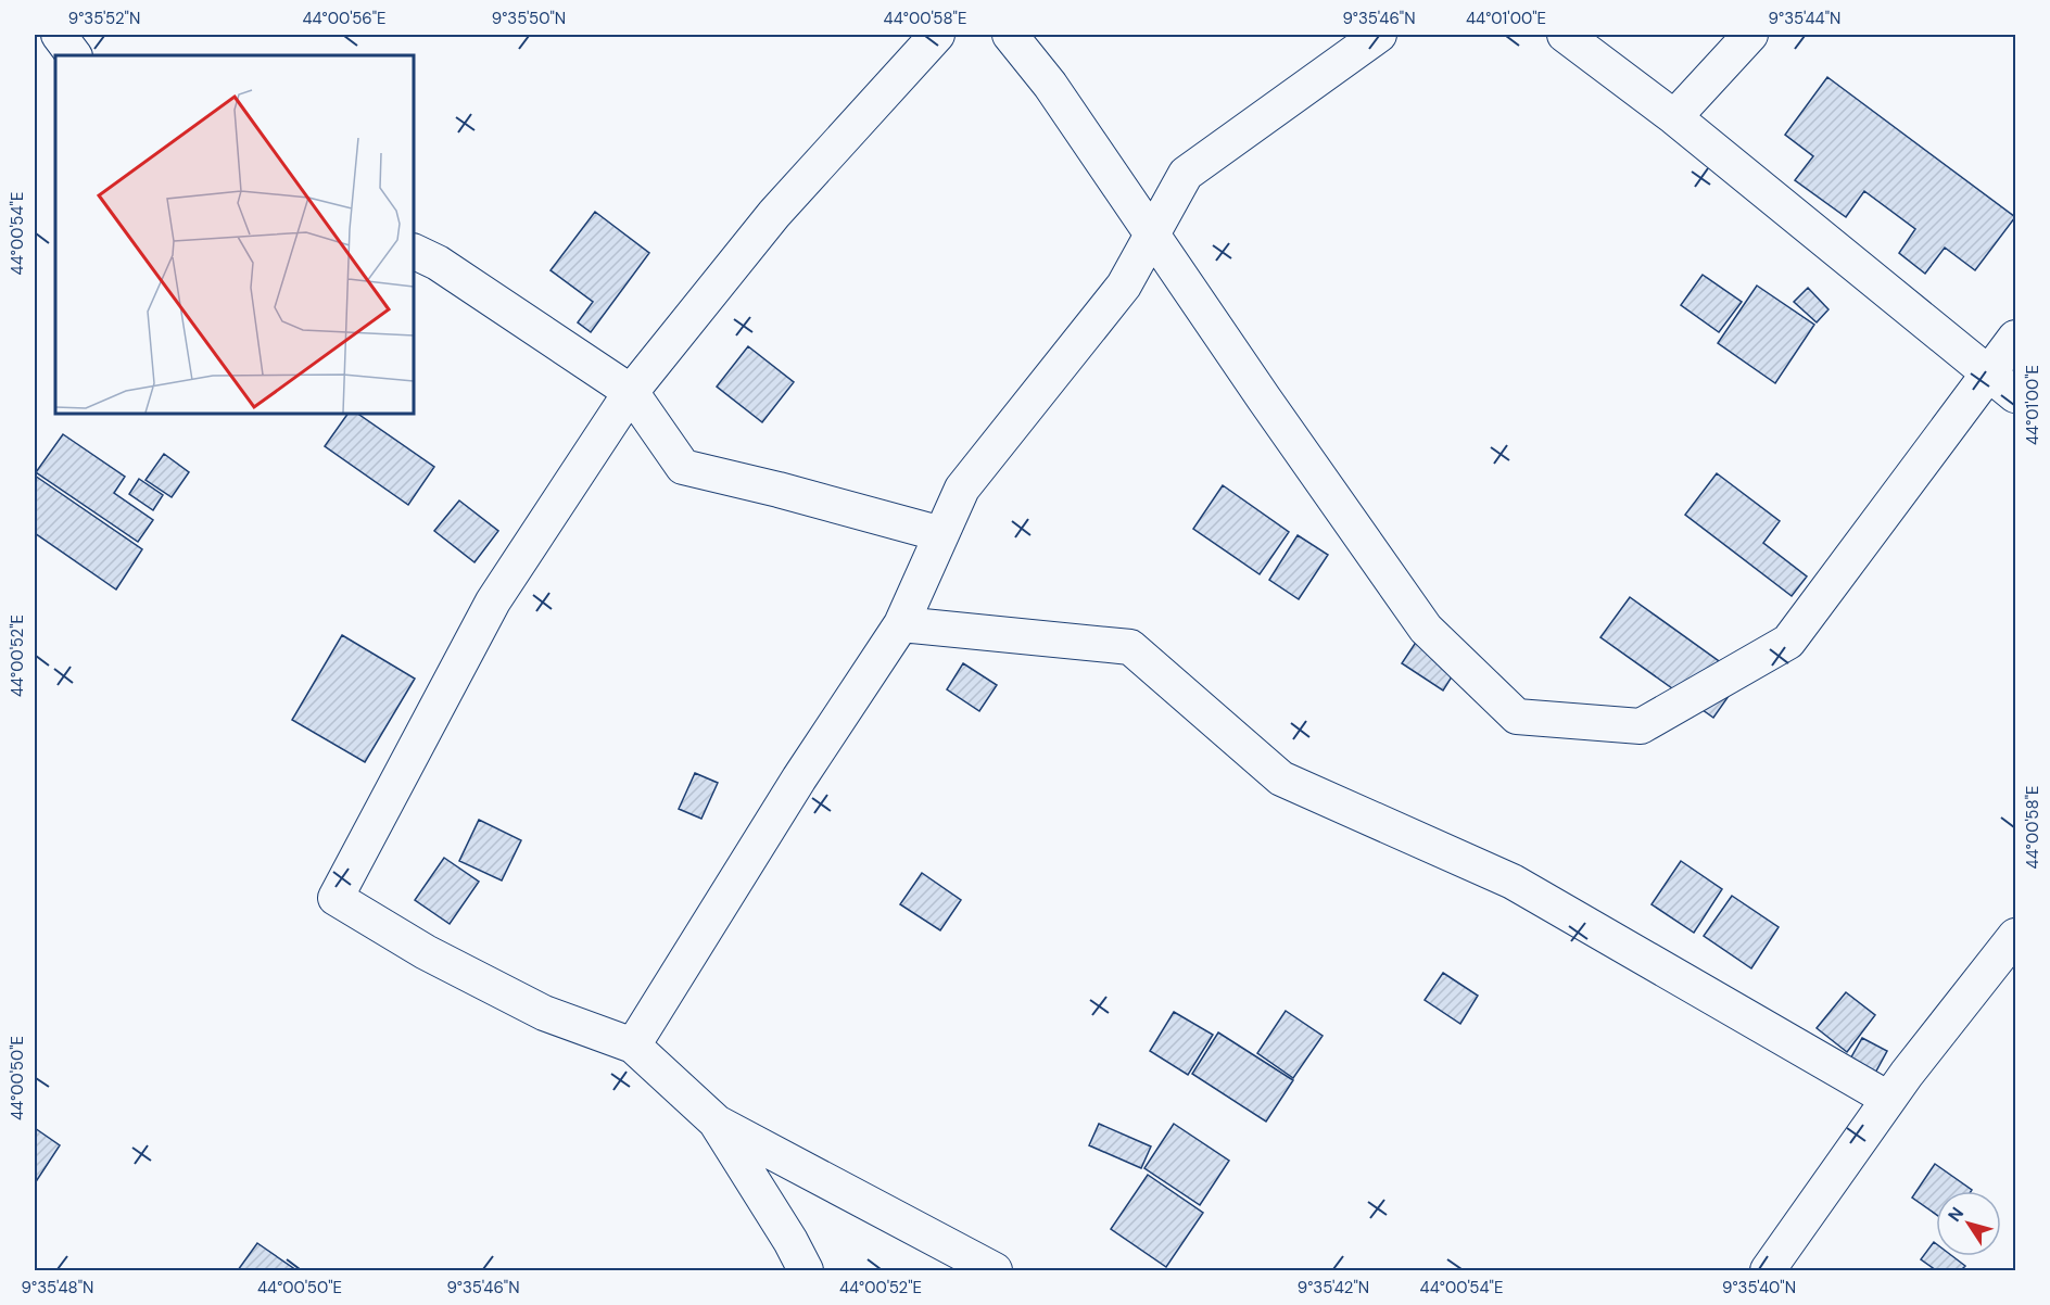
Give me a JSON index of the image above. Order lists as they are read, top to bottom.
{
  "north": "top left",
  "coordinates": [
    "9°35'52\"N",
    "44°00'56\"E",
    "9°35'50\"N",
    "44°00'58\"E",
    "9°35'46\"N",
    "44°01'00\"E",
    "9°35'44\"N",
    "44°00'54\"E",
    "44°00'52\"E",
    "44°00'50\"E",
    "9°35'48\"N",
    "9°35'42\"N",
    "9°35'40\"N"
  ]
}
